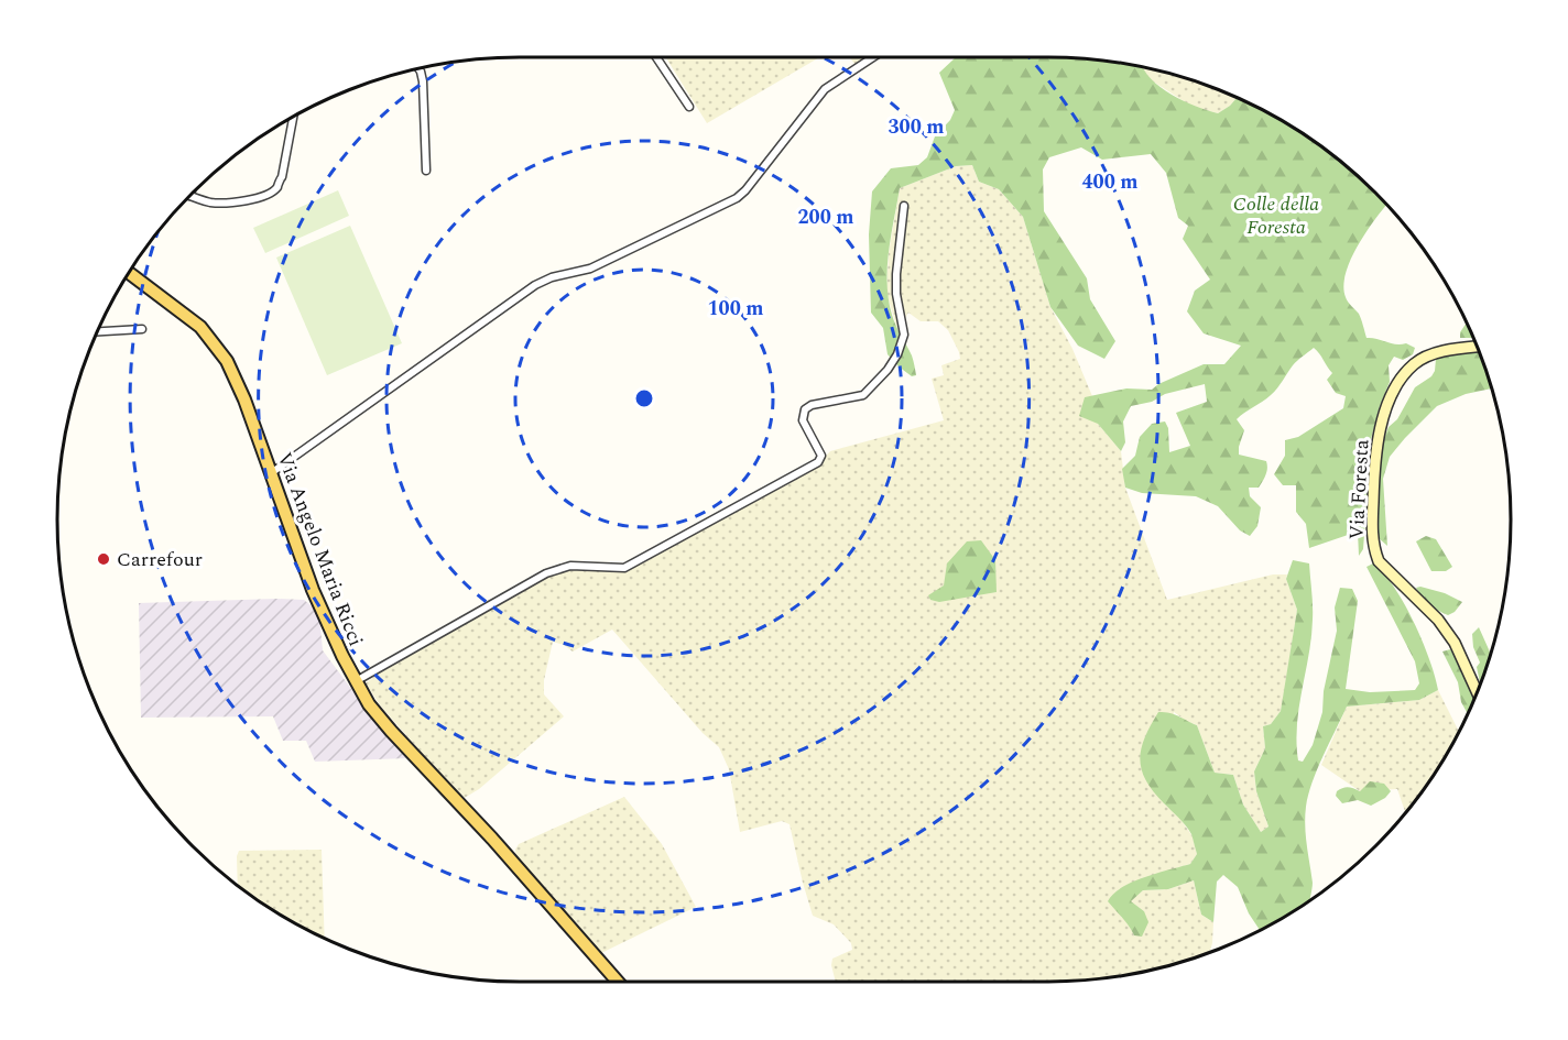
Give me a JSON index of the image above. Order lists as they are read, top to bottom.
{
  "streets": {
    "main road": ["Via Foresta", "Via Angelo Maria Ricci"]
  },
  "parks": ["Colle della Foresta"],
  "places": ["Carrefour"],
  "rings": [
    "300 m",
    "400 m",
    "200 m",
    "100 m"
  ]
}
